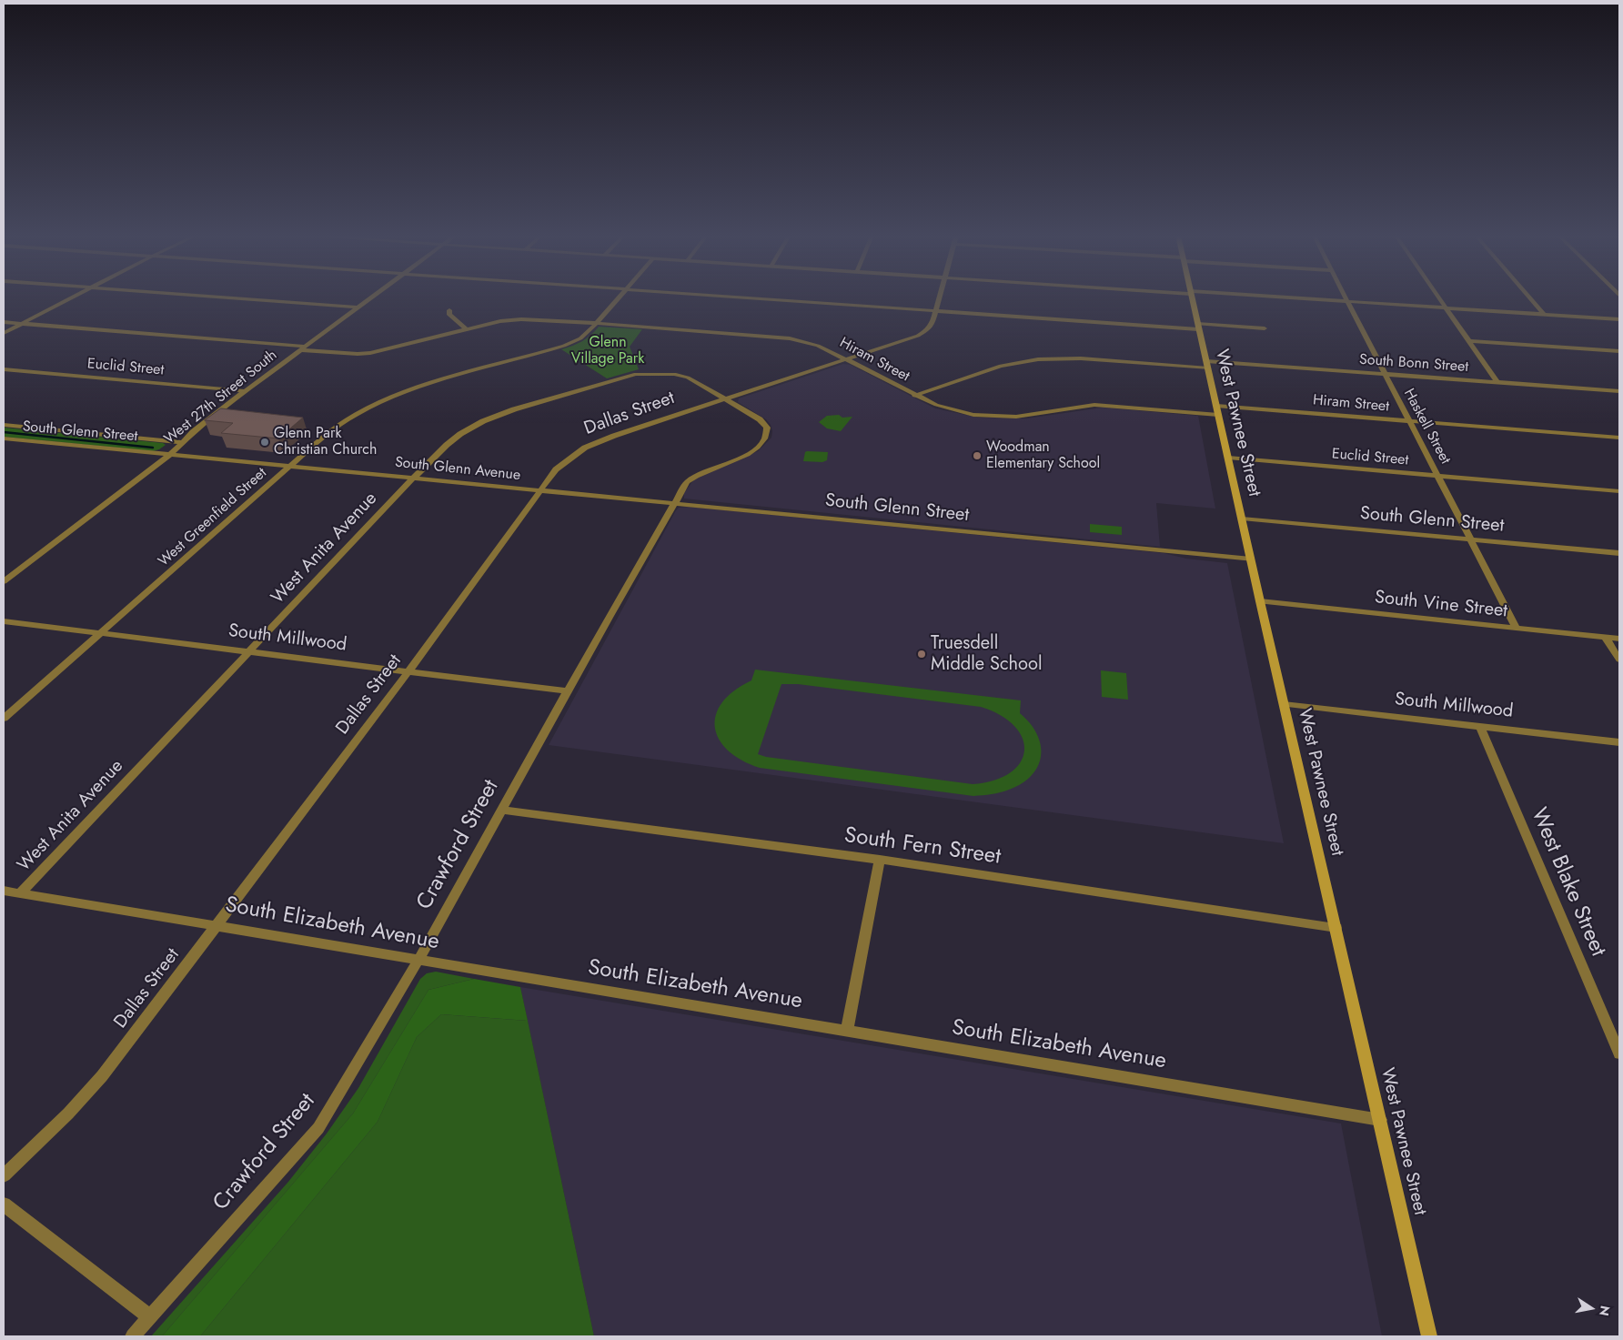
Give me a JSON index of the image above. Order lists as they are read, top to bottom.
{
  "streets": {
    "main road": ["West Pawnee Street"],
    "street": [
      "Hiram Street",
      "South Bonn Street",
      "Euclid Street",
      "West 27th Street South",
      "Dallas Street",
      "Haskell Street",
      "South Glenn Street",
      "South Glenn Avenue",
      "West Greenfield Street",
      "West Anita Avenue",
      "South Vine Street",
      "South Millwood",
      "Crawford Street",
      "South Fern Street",
      "West Blake Street",
      "South Elizabeth Avenue"
    ]
  },
  "crossings": [
    ["Hiram Street", "South Bonn Street"],
    ["Hiram Street", "West 27th Street South"],
    ["Hiram Street", "Dallas Street"],
    ["Hiram Street", "West Pawnee Street"],
    ["Hiram Street", "Haskell Street"],
    ["Hiram Street", "West Greenfield Street"],
    ["South Bonn Street", "West Pawnee Street"],
    ["South Bonn Street", "Haskell Street"],
    ["Euclid Street", "West 27th Street South"],
    ["Euclid Street", "West Pawnee Street"],
    ["Euclid Street", "Haskell Street"],
    ["West 27th Street South", "South Glenn Street"],
    ["Dallas Street", "South Glenn Street"],
    ["Dallas Street", "South Glenn Avenue"],
    ["Dallas Street", "West Anita Avenue"],
    ["Dallas Street", "South Millwood"],
    ["Dallas Street", "South Elizabeth Avenue"],
    ["West Pawnee Street", "South Glenn Street"],
    ["West Pawnee Street", "South Vine Street"],
    ["West Pawnee Street", "South Millwood"],
    ["West Pawnee Street", "South Fern Street"],
    ["West Pawnee Street", "South Elizabeth Avenue"],
    ["Haskell Street", "South Glenn Street"],
    ["Haskell Street", "South Vine Street"],
    ["South Glenn Street", "South Glenn Avenue"],
    ["South Glenn Street", "West Greenfield Street"],
    ["South Glenn Street", "West Anita Avenue"],
    ["South Glenn Street", "Crawford Street"],
    ["South Glenn Avenue", "West Greenfield Street"],
    ["South Glenn Avenue", "West Anita Avenue"],
    ["West Greenfield Street", "South Millwood"],
    ["West Anita Avenue", "South Millwood"],
    ["West Anita Avenue", "Crawford Street"],
    ["West Anita Avenue", "South Elizabeth Avenue"],
    ["South Millwood", "Crawford Street"],
    ["South Millwood", "West Blake Street"],
    ["Crawford Street", "South Fern Street"],
    ["Crawford Street", "South Elizabeth Avenue"]
  ],
  "parks": ["Glenn Village Park"],
  "places": ["Glenn Park Christian Church", "Woodman Elementary School", "Truesdell Middle School"],
  "north": "right"
}
